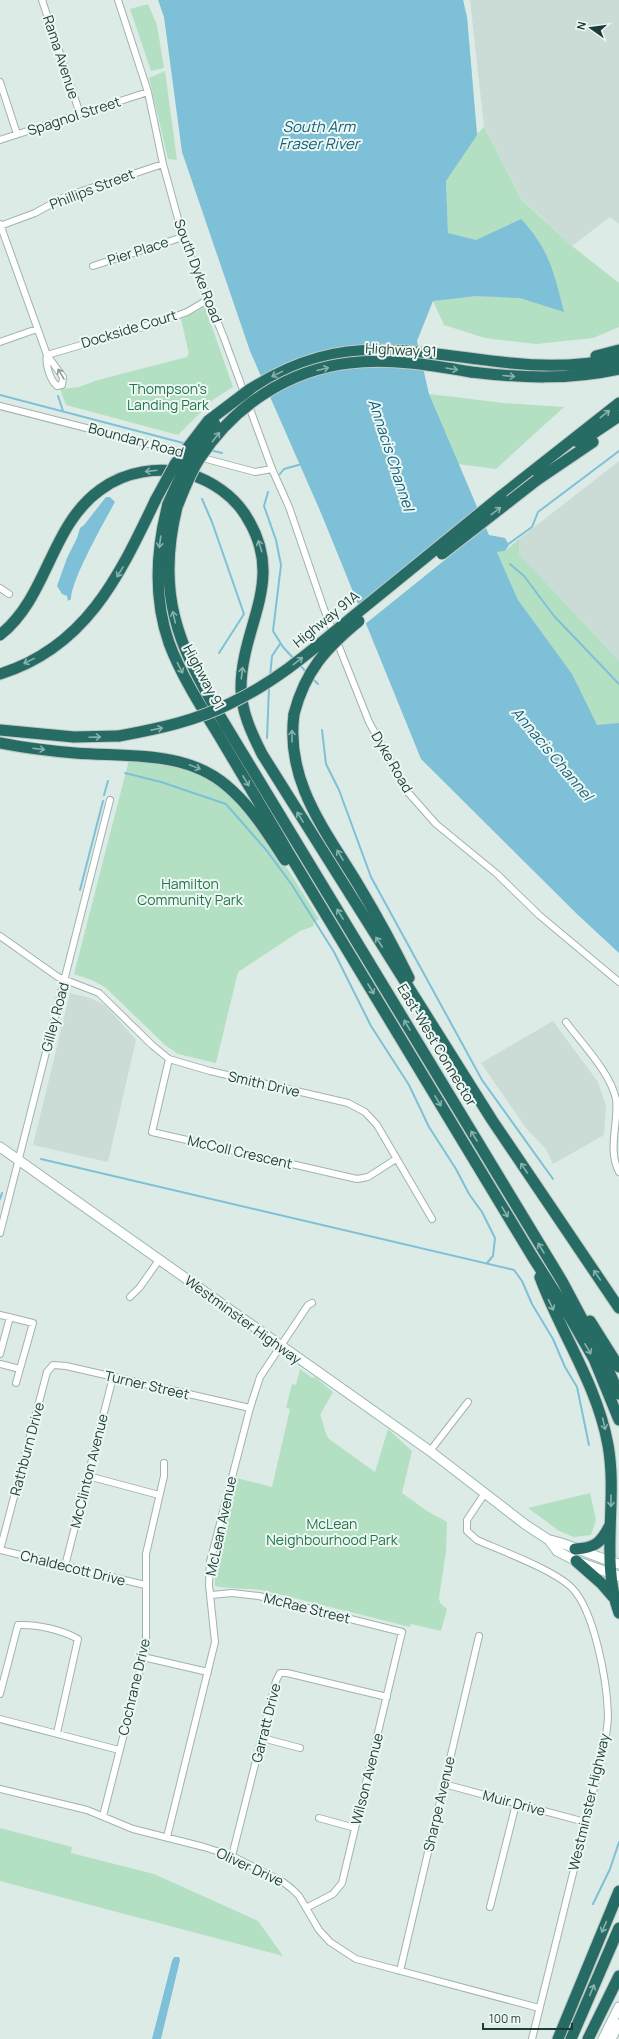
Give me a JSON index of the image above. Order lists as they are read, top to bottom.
{
  "streets": {
    "highway": ["Highway 91", "Highway 91A", "East-West Connector"],
    "main road": ["Westminster Highway"],
    "street": [
      "Rama Avenue",
      "Spagnol Street",
      "Phillips Street",
      "Pier Place",
      "South Dyke Road",
      "Dockside Court",
      "Boundary Road",
      "Dyke Road",
      "Gilley Road",
      "Smith Drive",
      "McColl Crescent",
      "Turner Street",
      "Rathburn Drive",
      "McClinton Avenue",
      "McLean Avenue",
      "Chaldecott Drive",
      "McRae Street",
      "Cochrane Drive",
      "Garratt Drive",
      "Wilson Avenue",
      "Muir Drive",
      "Sharpe Avenue",
      "Oliver Drive"
    ]
  },
  "crossings": [
    ["Rama Avenue", "Spagnol Street"],
    ["Spagnol Street", "South Dyke Road"],
    ["Phillips Street", "South Dyke Road"],
    ["Pier Place", "South Dyke Road"],
    ["South Dyke Road", "Dockside Court"],
    ["South Dyke Road", "Boundary Road"],
    ["South Dyke Road", "Dyke Road"],
    ["Highway 91", "East-West Connector"],
    ["Boundary Road", "Dyke Road"],
    ["Gilley Road", "Smith Drive"],
    ["Gilley Road", "Westminster Highway"],
    ["Smith Drive", "McColl Crescent"],
    ["Westminster Highway", "McLean Avenue"],
    ["Westminster Highway", "Muir Drive"],
    ["Westminster Highway", "Oliver Drive"],
    ["Turner Street", "Rathburn Drive"],
    ["Turner Street", "McClinton Avenue"],
    ["Turner Street", "McLean Avenue"],
    ["Rathburn Drive", "Chaldecott Drive"],
    ["McClinton Avenue", "Chaldecott Drive"],
    ["McLean Avenue", "McRae Street"],
    ["McLean Avenue", "Oliver Drive"],
    ["Chaldecott Drive", "Cochrane Drive"],
    ["McRae Street", "Wilson Avenue"],
    ["Cochrane Drive", "Oliver Drive"],
    ["Garratt Drive", "Wilson Avenue"],
    ["Garratt Drive", "Oliver Drive"],
    ["Wilson Avenue", "Oliver Drive"],
    ["Muir Drive", "Sharpe Avenue"],
    ["Sharpe Avenue", "Oliver Drive"]
  ],
  "water": ["South Arm Fraser River", "Annacis Channel"],
  "parks": ["Thompson's Landing Park", "Hamilton Community Park", "McLean Neighbourhood Park"],
  "scale_bar": "100 m",
  "north": "left"
}
